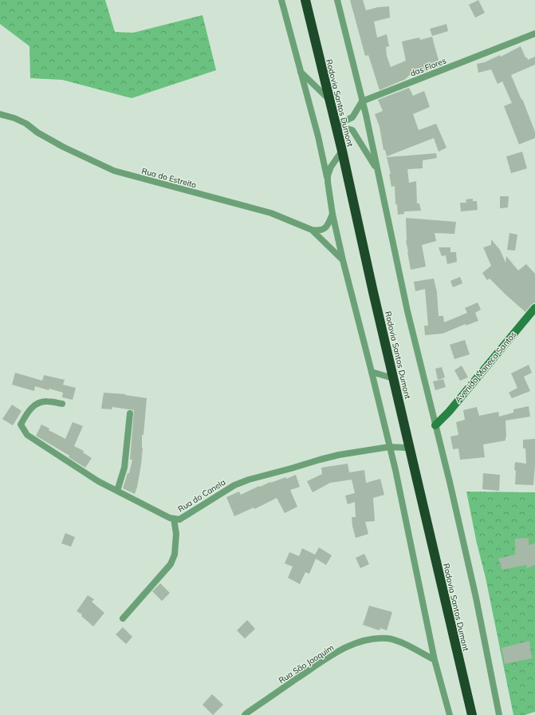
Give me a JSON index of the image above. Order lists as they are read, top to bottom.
{
  "streets": {
    "highway": ["Rodovia Santos Dumont"],
    "street": [
      "das Flores",
      "Rua do Estreito",
      "Avenida Maneca Santos",
      "Rua do Canela",
      "Rua São Jaoquim"
    ]
  },
  "crossings": [
    ["Rodovia Santos Dumont", "Rua do Canela"]
  ]
}
